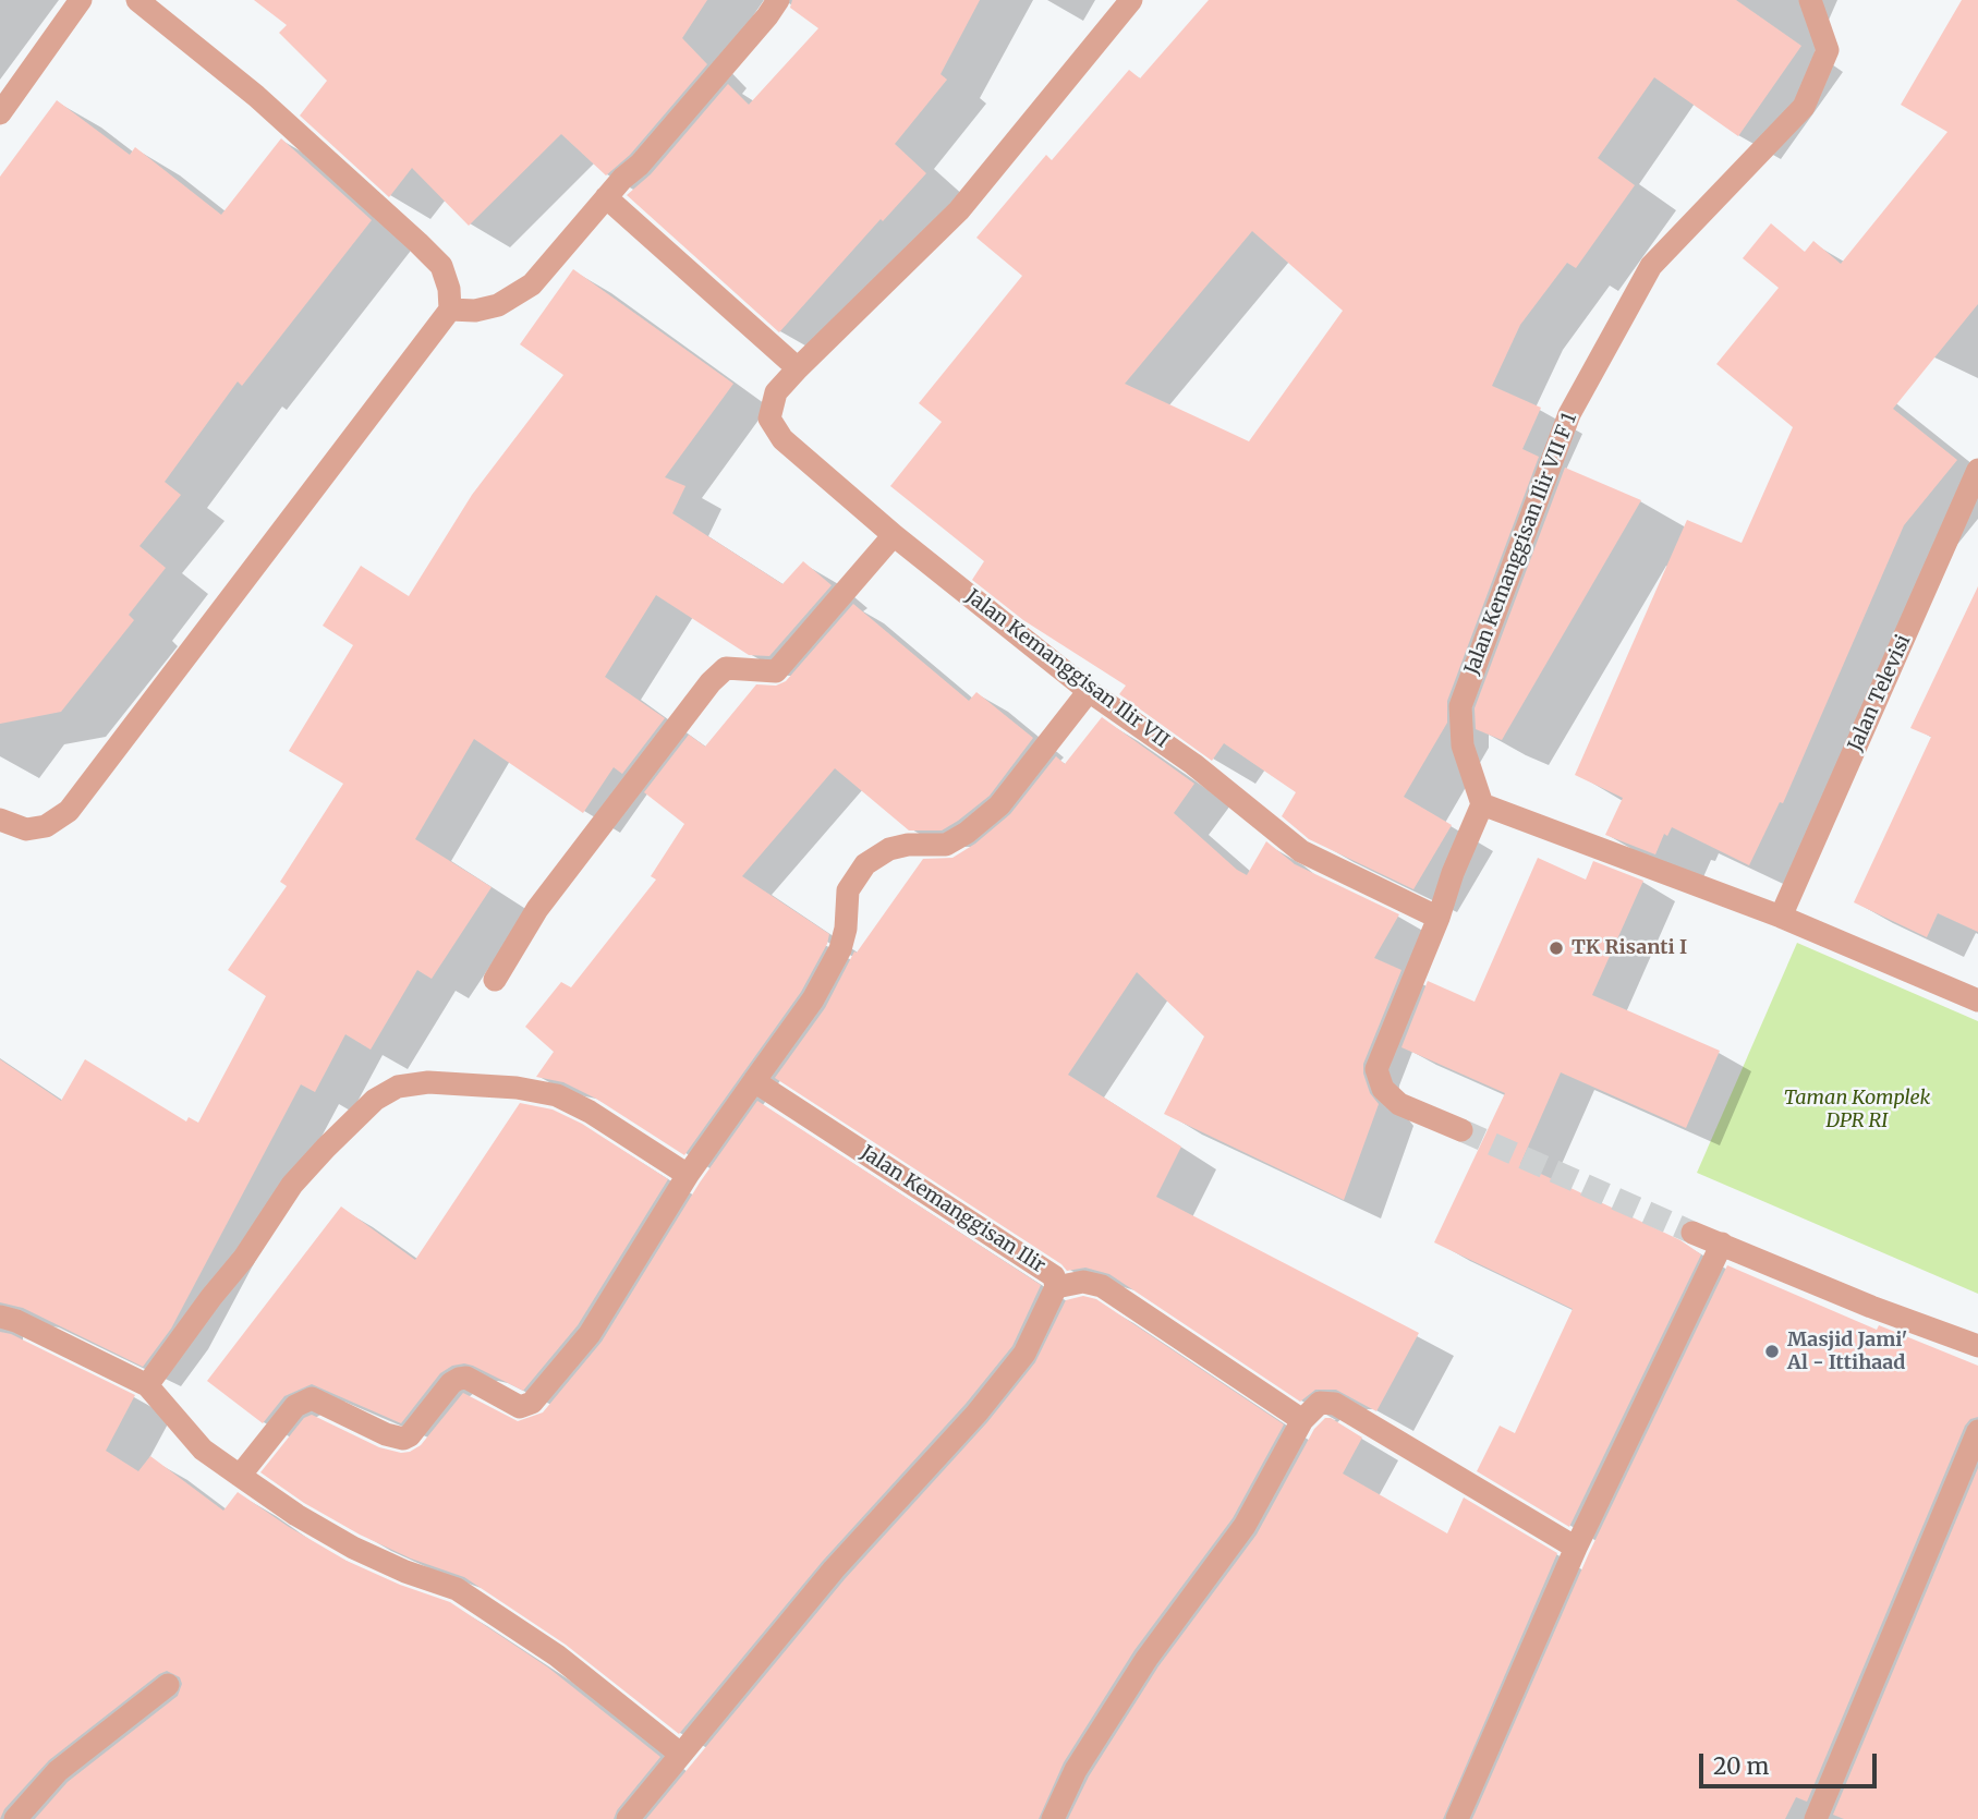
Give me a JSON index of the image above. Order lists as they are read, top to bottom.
{
  "streets": {
    "street": [
      "Jalan Kemanggisan Ilir VII F 1",
      "Jalan Kemanggisan Ilir VII",
      "Jalan Televisi",
      "Jalan Kemanggisan Ilir"
    ]
  },
  "parks": ["Taman Komplek DPR RI"],
  "places": ["TK Risanti I", "Masjid Jami' Al - Ittihaad"],
  "scale_bar": "20 m"
}
